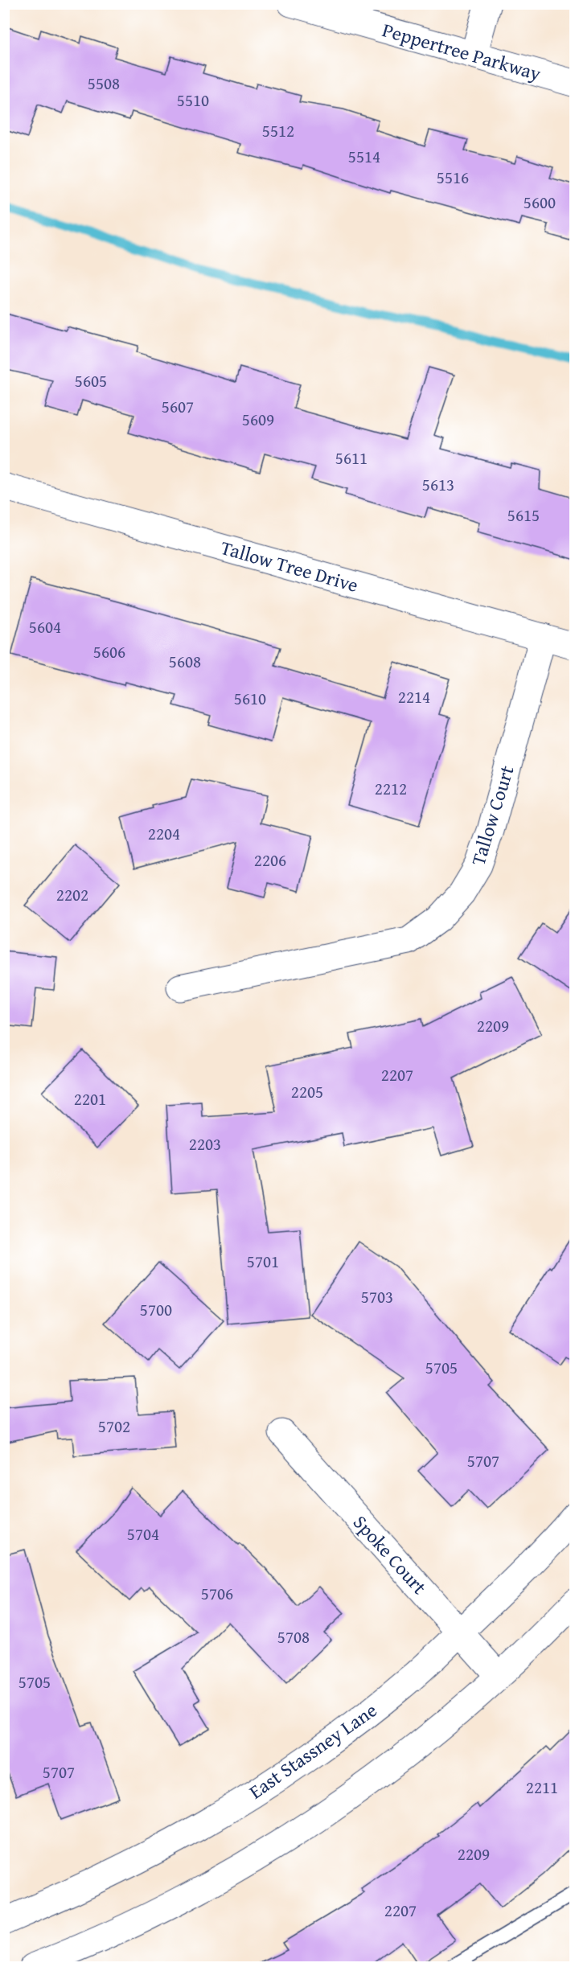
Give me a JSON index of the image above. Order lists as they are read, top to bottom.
{
  "streets": {
    "street": [
      "Peppertree Parkway",
      "Tallow Tree Drive",
      "Tallow Court",
      "Spoke Court",
      "East Stassney Lane"
    ]
  },
  "crossings": [
    ["Tallow Tree Drive", "Tallow Court"],
    ["Spoke Court", "East Stassney Lane"]
  ],
  "house_numbers": [
    "5508",
    "5510",
    "5512",
    "5514",
    "5516",
    "5600",
    "5605",
    "5607",
    "5609",
    "5611",
    "5613",
    "5615",
    "5604",
    "5606",
    "5608",
    "2214",
    "5610",
    "2212",
    "2204",
    "2206",
    "2202",
    "2209",
    "2207",
    "2205",
    "2201",
    "2203",
    "5701",
    "5703",
    "5700",
    "5705",
    "5702",
    "5707",
    "5704",
    "5706",
    "5708",
    "5705",
    "5707",
    "2211",
    "2209",
    "2207"
  ]
}
